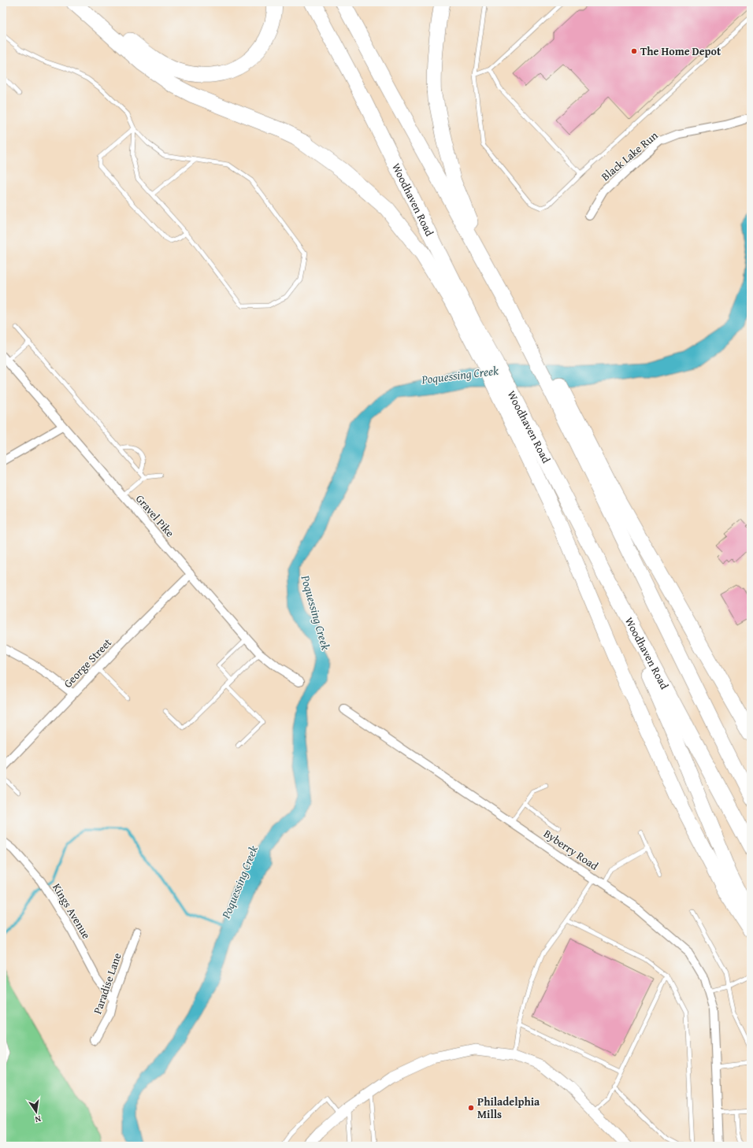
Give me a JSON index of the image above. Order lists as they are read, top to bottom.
{
  "streets": {
    "highway": ["Woodhaven Road"],
    "street": [
      "Black Lake Run",
      "Gravel Pike",
      "George Street",
      "Byberry Road",
      "Kings Avenue",
      "Paradise Lane"
    ]
  },
  "crossings": [
    ["Gravel Pike", "George Street"],
    ["Kings Avenue", "Paradise Lane"]
  ],
  "water": ["Poquessing Creek"],
  "places": ["The Home Depot", "Philadelphia Mills"],
  "north": "bottom"
}
